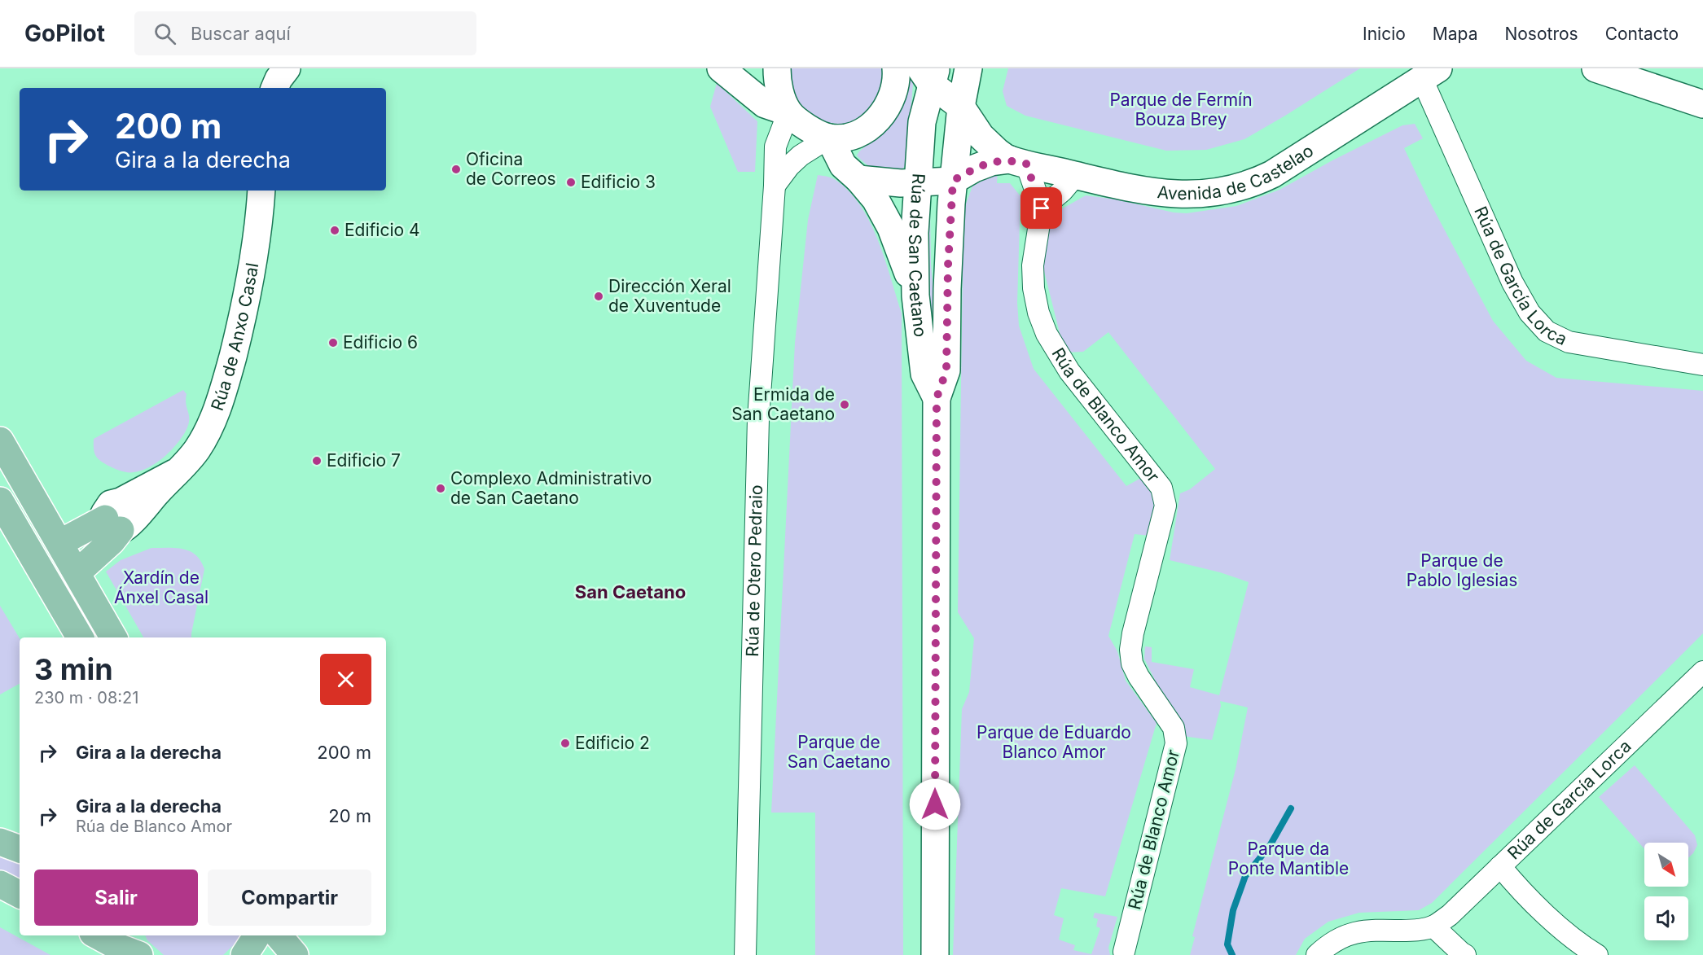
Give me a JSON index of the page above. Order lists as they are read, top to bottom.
{
  "streets": {
    "street": [
      "Avenida de Castelao",
      "Rúa de San Caetano",
      "Rúa de García Lorca",
      "Rúa de Anxo Casal",
      "Rúa de Blanco Amor",
      "Rúa de Otero Pedraio"
    ]
  },
  "crossings": [
    ["Avenida de Castelao", "Rúa de García Lorca"],
    ["Avenida de Castelao", "Rúa de Blanco Amor"]
  ],
  "districts": ["San Caetano"],
  "parks": [
    "Parque de Fermín Bouza Brey",
    "Parque de Pablo Iglesias",
    "Xardín de Ánxel Casal",
    "Parque de Eduardo Blanco Amor",
    "Parque de San Caetano",
    "Parque da Ponte Mantible"
  ],
  "places": [
    "Oficina de Correos",
    "Edificio 3",
    "Edificio 4",
    "Dirección Xeral de Xuventude",
    "Edificio 6",
    "Ermida de San Caetano",
    "Edificio 7",
    "Complexo Administrativo de San Caetano",
    "Edificio 2"
  ],
  "north": "bottom right",
  "page": {
    "header": "GoPilot",
    "search": "Buscar aquí",
    "nav": [
      "Inicio",
      "Mapa",
      "Nosotros",
      "Contacto"
    ],
    "turn": ["200 m", "Gira a la derecha"],
    "heading": ["3 min", "230 m · 08:21"],
    "list": [
      {
        "name": "Gira a la derecha",
        "value": "200 m"
      },
      {
        "name": "Gira a la derecha",
        "note": "Rúa de Blanco Amor",
        "value": "20 m"
      }
    ],
    "buttons": ["Salir", "Compartir"]
  }
}
